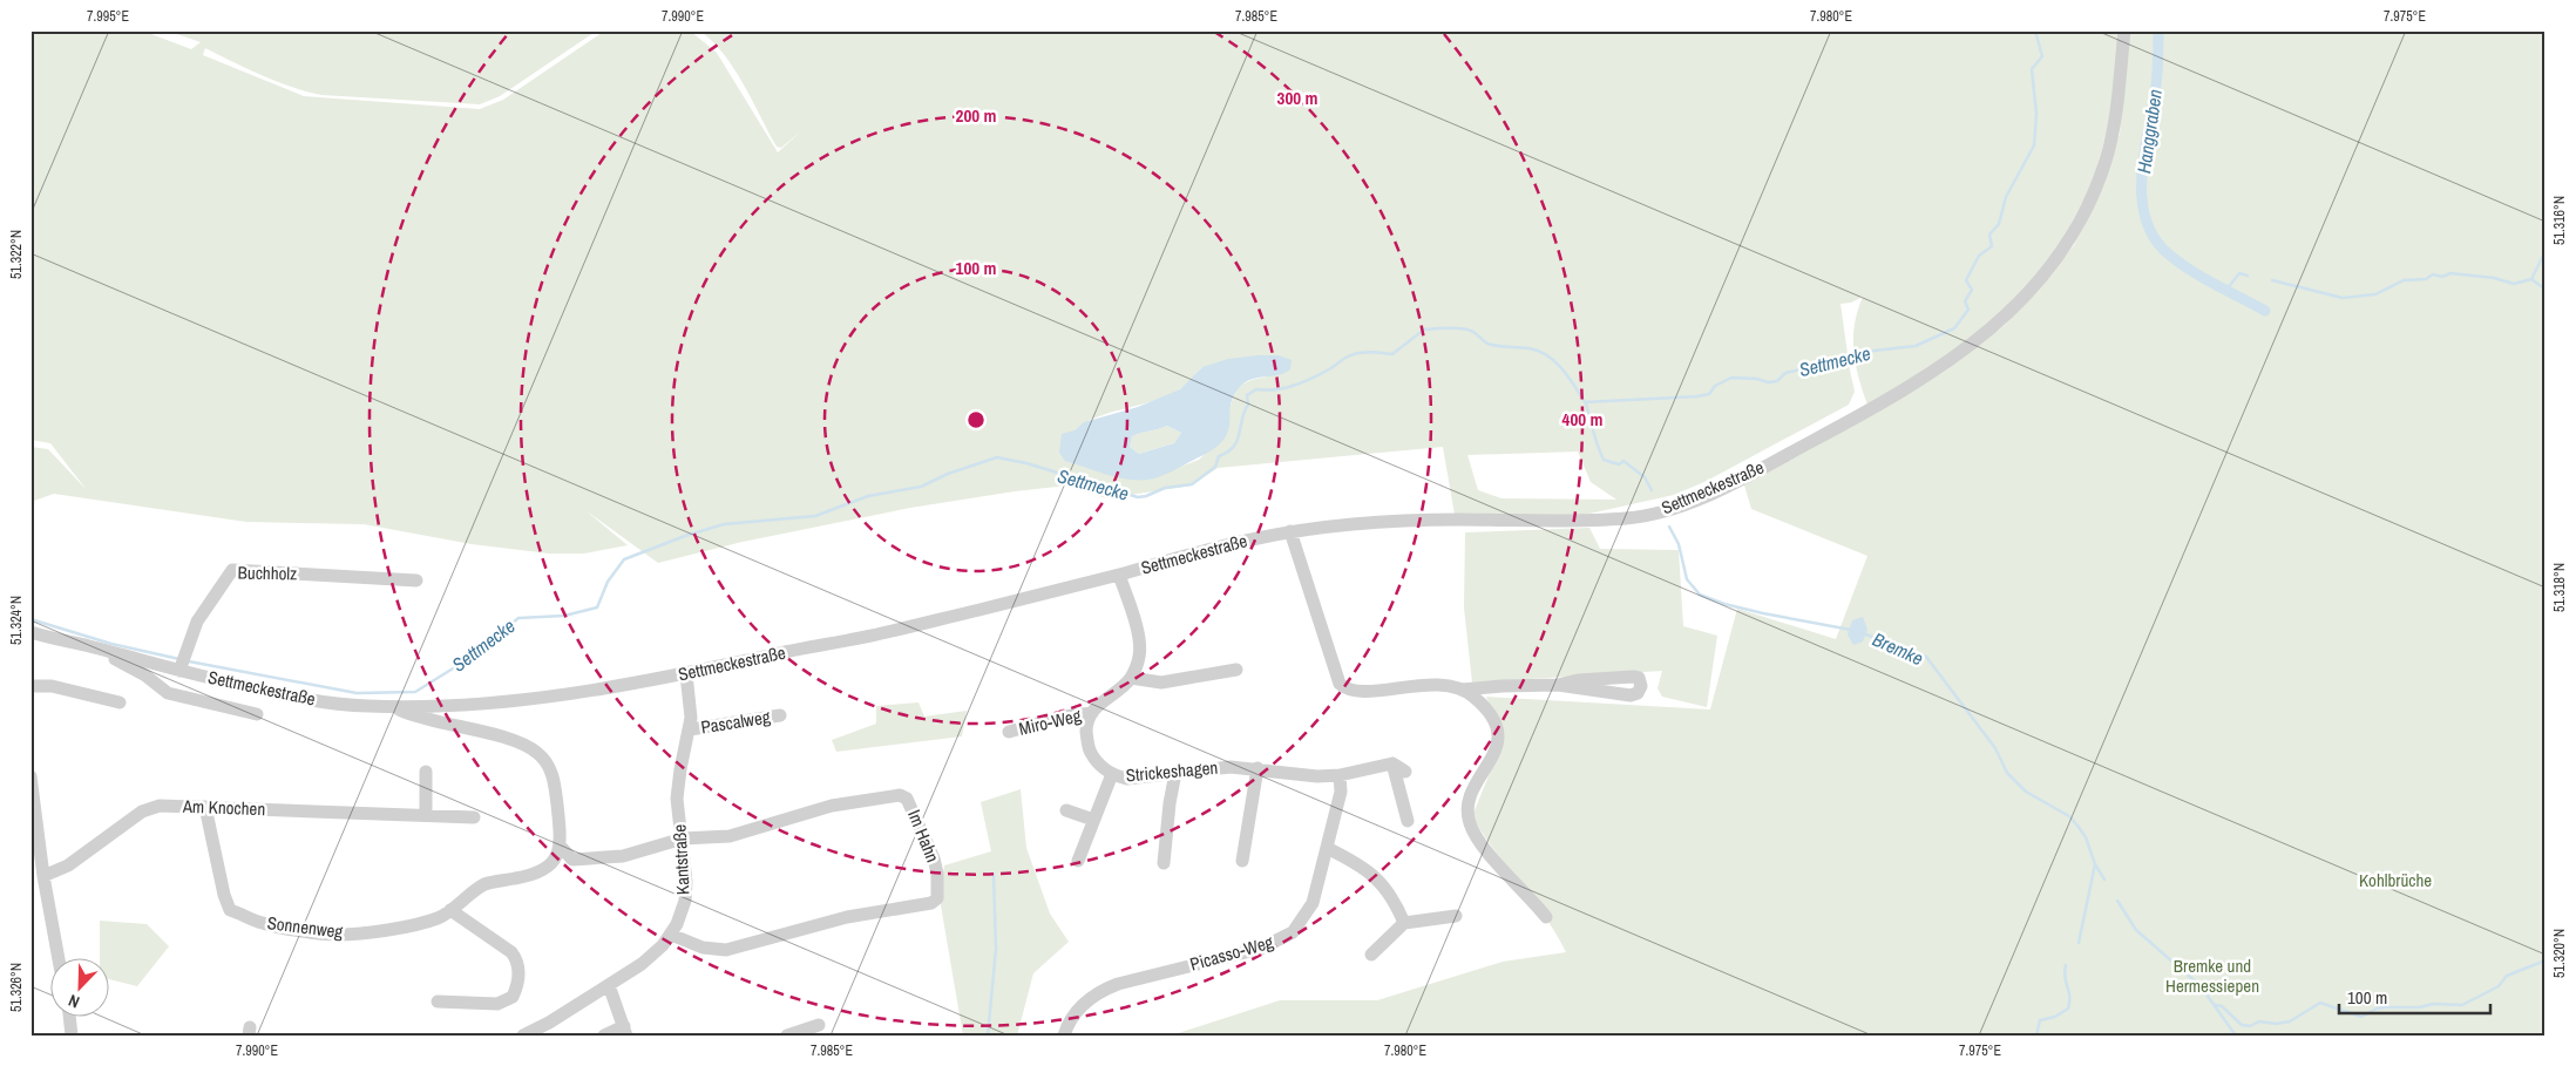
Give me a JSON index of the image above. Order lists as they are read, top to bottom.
{
  "streets": {
    "street": [
      "Settmeckestraße",
      "Buchholz",
      "Pascalweg",
      "Miro-Weg",
      "Strickeshagen",
      "Am Knochen",
      "Im Hahn",
      "Kantstraße",
      "Sonnenweg",
      "Picasso-Weg"
    ]
  },
  "crossings": [
    ["Settmeckestraße", "Buchholz"],
    ["Settmeckestraße", "Kantstraße"],
    ["Pascalweg", "Kantstraße"],
    ["Miro-Weg", "Strickeshagen"],
    ["Strickeshagen", "Picasso-Weg"],
    ["Am Knochen", "Sonnenweg"],
    ["Im Hahn", "Kantstraße"]
  ],
  "water": ["Hanggraben", "Settmecke", "Bremke"],
  "parks": ["Kohlbrüche", "Bremke und Hermessiepen"],
  "scale_bar": "100 m",
  "north": "bottom left",
  "coordinates": [
    "7.995°E",
    "7.990°E",
    "7.985°E",
    "7.980°E",
    "7.975°E",
    "51.316°N",
    "51.322°N",
    "51.318°N",
    "51.324°N",
    "51.320°N",
    "51.326°N"
  ],
  "rings": [
    "300 m",
    "200 m",
    "100 m",
    "400 m"
  ]
}
